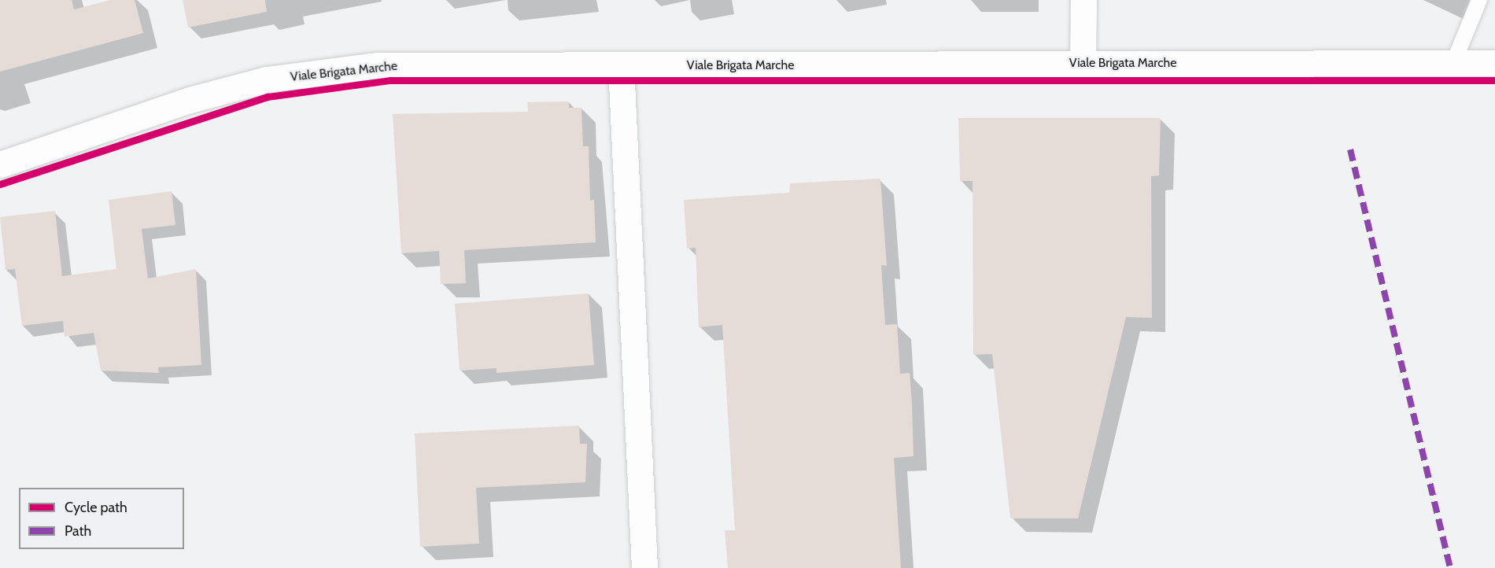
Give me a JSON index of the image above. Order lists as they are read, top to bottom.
{
  "streets": {
    "street": ["Viale Brigata Marche"]
  },
  "legend": ["Cycle path", "Path"]
}
